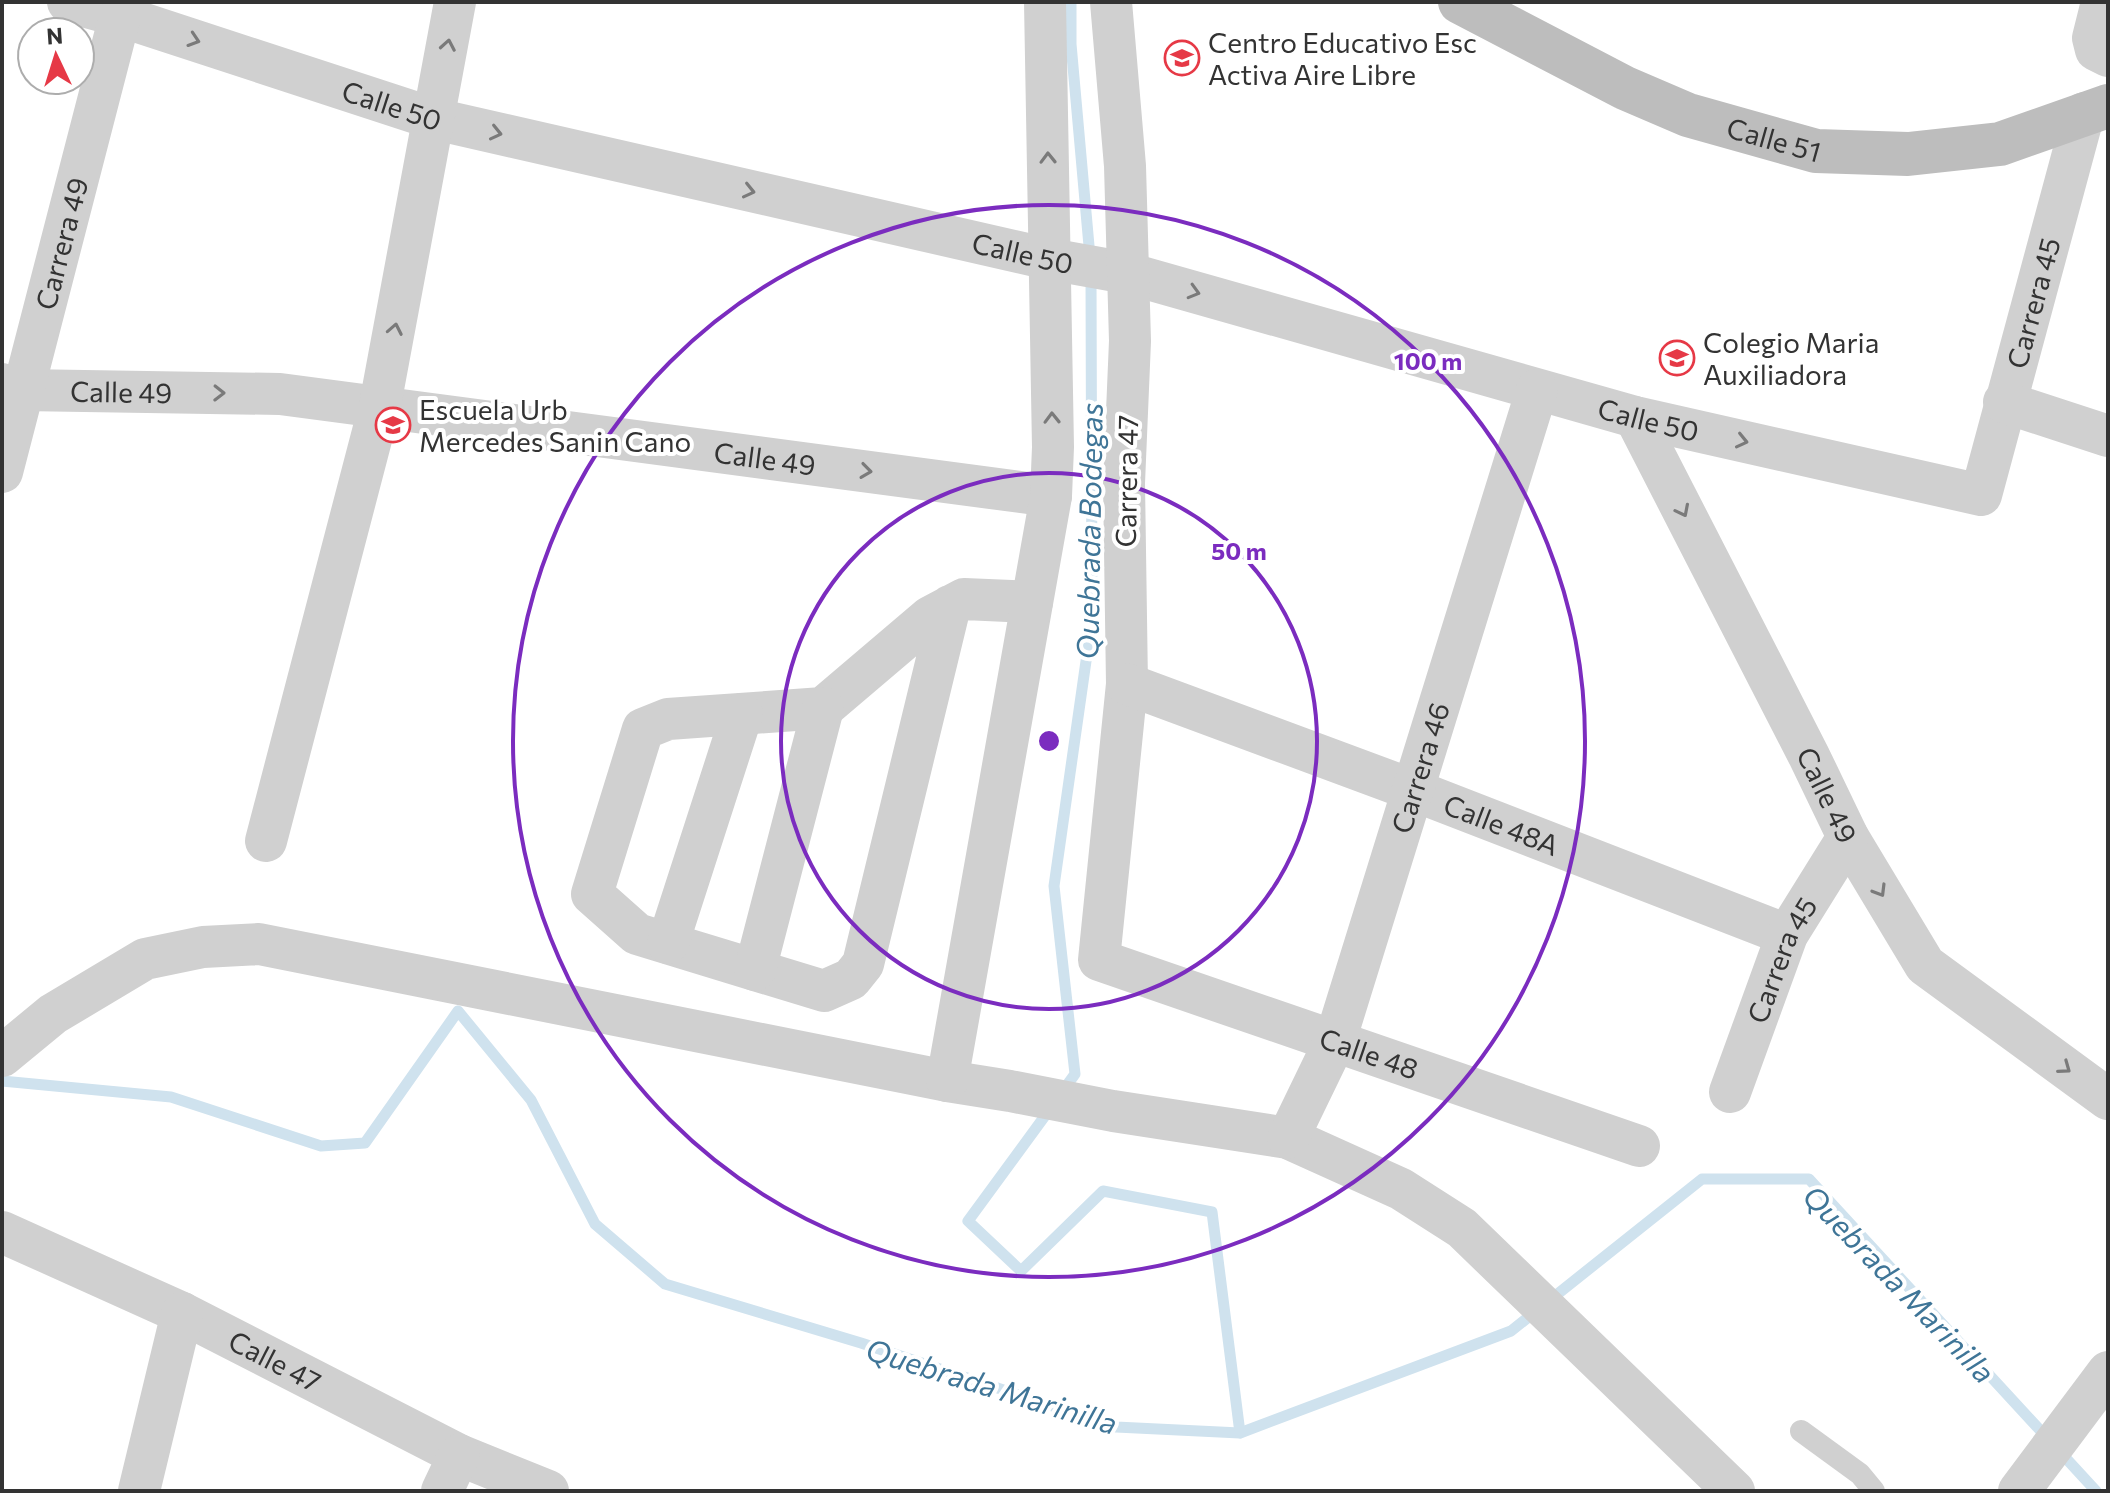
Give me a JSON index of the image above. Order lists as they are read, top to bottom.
{
  "streets": {
    "street": [
      "Calle 50",
      "Calle 51",
      "Carrera 49",
      "Carrera 45",
      "Calle 49",
      "Carrera 47",
      "Carrera 46",
      "Calle 48A",
      "Calle 48",
      "Calle 47"
    ]
  },
  "crossings": [
    ["Calle 50", "Carrera 49"],
    ["Calle 50", "Carrera 45"],
    ["Calle 50", "Calle 49"],
    ["Calle 50", "Carrera 47"],
    ["Calle 50", "Carrera 46"],
    ["Calle 51", "Carrera 45"],
    ["Carrera 49", "Calle 49"],
    ["Carrera 45", "Calle 49"],
    ["Carrera 45", "Calle 48A"],
    ["Carrera 47", "Calle 48A"],
    ["Carrera 47", "Calle 48"],
    ["Carrera 46", "Calle 48A"],
    ["Carrera 46", "Calle 48"]
  ],
  "one_way": ["Calle 50", "Calle 49"],
  "water": ["Quebrada Bodegas", "Quebrada Marinilla"],
  "places": {
    "school or university": ["Centro Educativo Esc Activa Aire Libre", "Colegio Maria Auxiliadora", "Escuela Urb Mercedes Sanin Cano"]
  },
  "north": "top",
  "rings": ["100 m", "50 m"]
}
